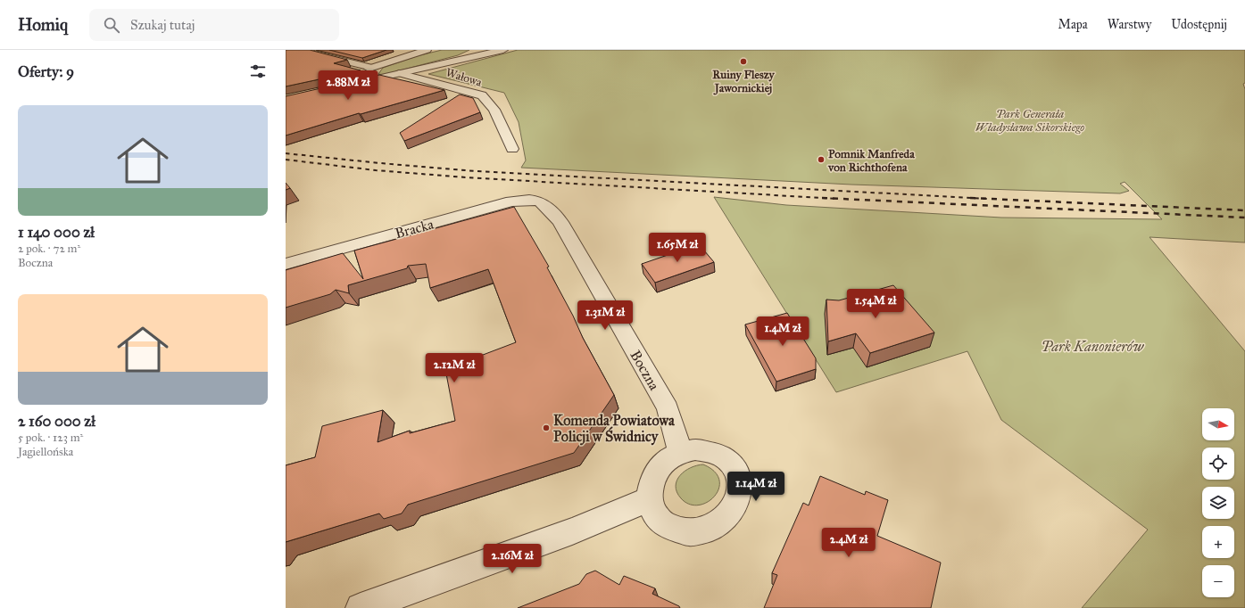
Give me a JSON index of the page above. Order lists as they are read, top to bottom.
{
  "streets": {
    "street": ["Wałowa", "Bracka", "Boczna"]
  },
  "crossings": [
    ["Bracka", "Boczna"]
  ],
  "parks": ["Park Generała Władysława Sikorskiego", "Park Kanonierów"],
  "places": ["Ruiny Fleszy Jawornickiej", "Pomnik Manfreda von Richthofena", "Komenda Powiatowa Policji w Świdnicy"],
  "north": "right",
  "page": {
    "header": "Homiq",
    "search": "Szukaj tutaj",
    "nav": ["Mapa", "Warstwy", "Udostępnij"],
    "heading": "Oferty: 9",
    "price": [
      "2.88M zł",
      "1.65M zł",
      "1.54M zł",
      "1.31M zł",
      "1.4M zł",
      "2.12M zł",
      "1.14M zł",
      "2.4M zł",
      "2.16M zł"
    ],
    "list": [
      {
        "name": "1 140 000 zł",
        "note": "2 pok. · 72 m² · Boczna"
      },
      {
        "name": "2 160 000 zł",
        "note": "5 pok. · 123 m² · Jagiellońska"
      }
    ],
    "map_buttons": ["+", "−"]
  }
}
